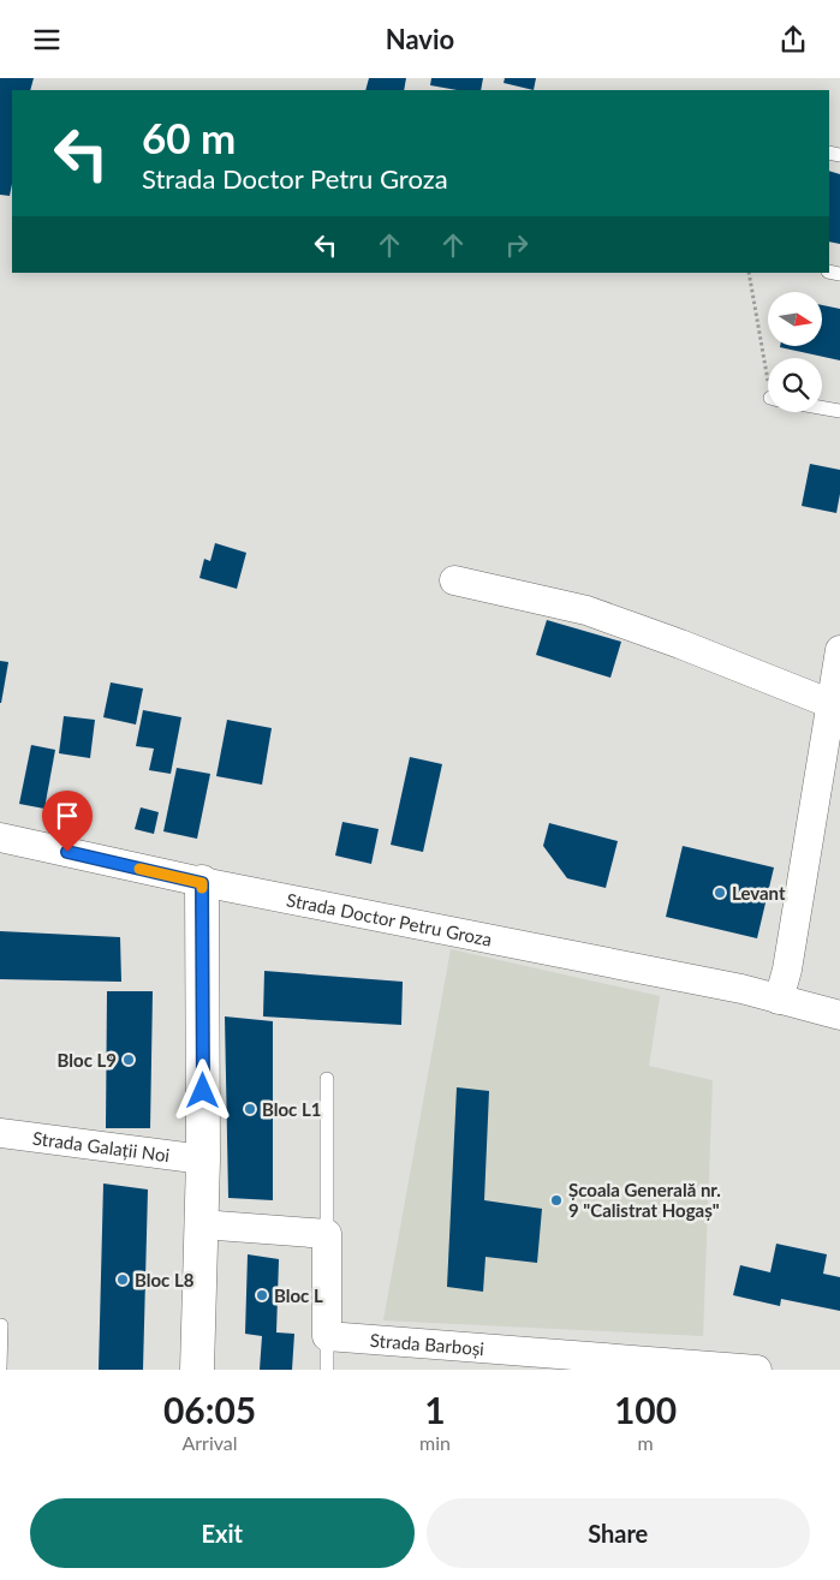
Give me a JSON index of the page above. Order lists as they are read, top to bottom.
{
  "streets": {
    "street": ["Strada Doctor Petru Groza", "Strada Galații Noi", "Strada Barboși"]
  },
  "places": [
    "Levant",
    "Bloc L9",
    "Bloc L1",
    "Școala Generală nr. 9 \"Calistrat Hogaș\"",
    "Bloc L8",
    "Bloc L"
  ],
  "north": "right",
  "page": {
    "header": "Navio",
    "turn": ["60 m", "Strada Doctor Petru Groza"],
    "eta": [
      "06:05",
      "Arrival",
      "1",
      "min",
      "100",
      "m"
    ],
    "buttons": ["Exit", "Share"]
  }
}
